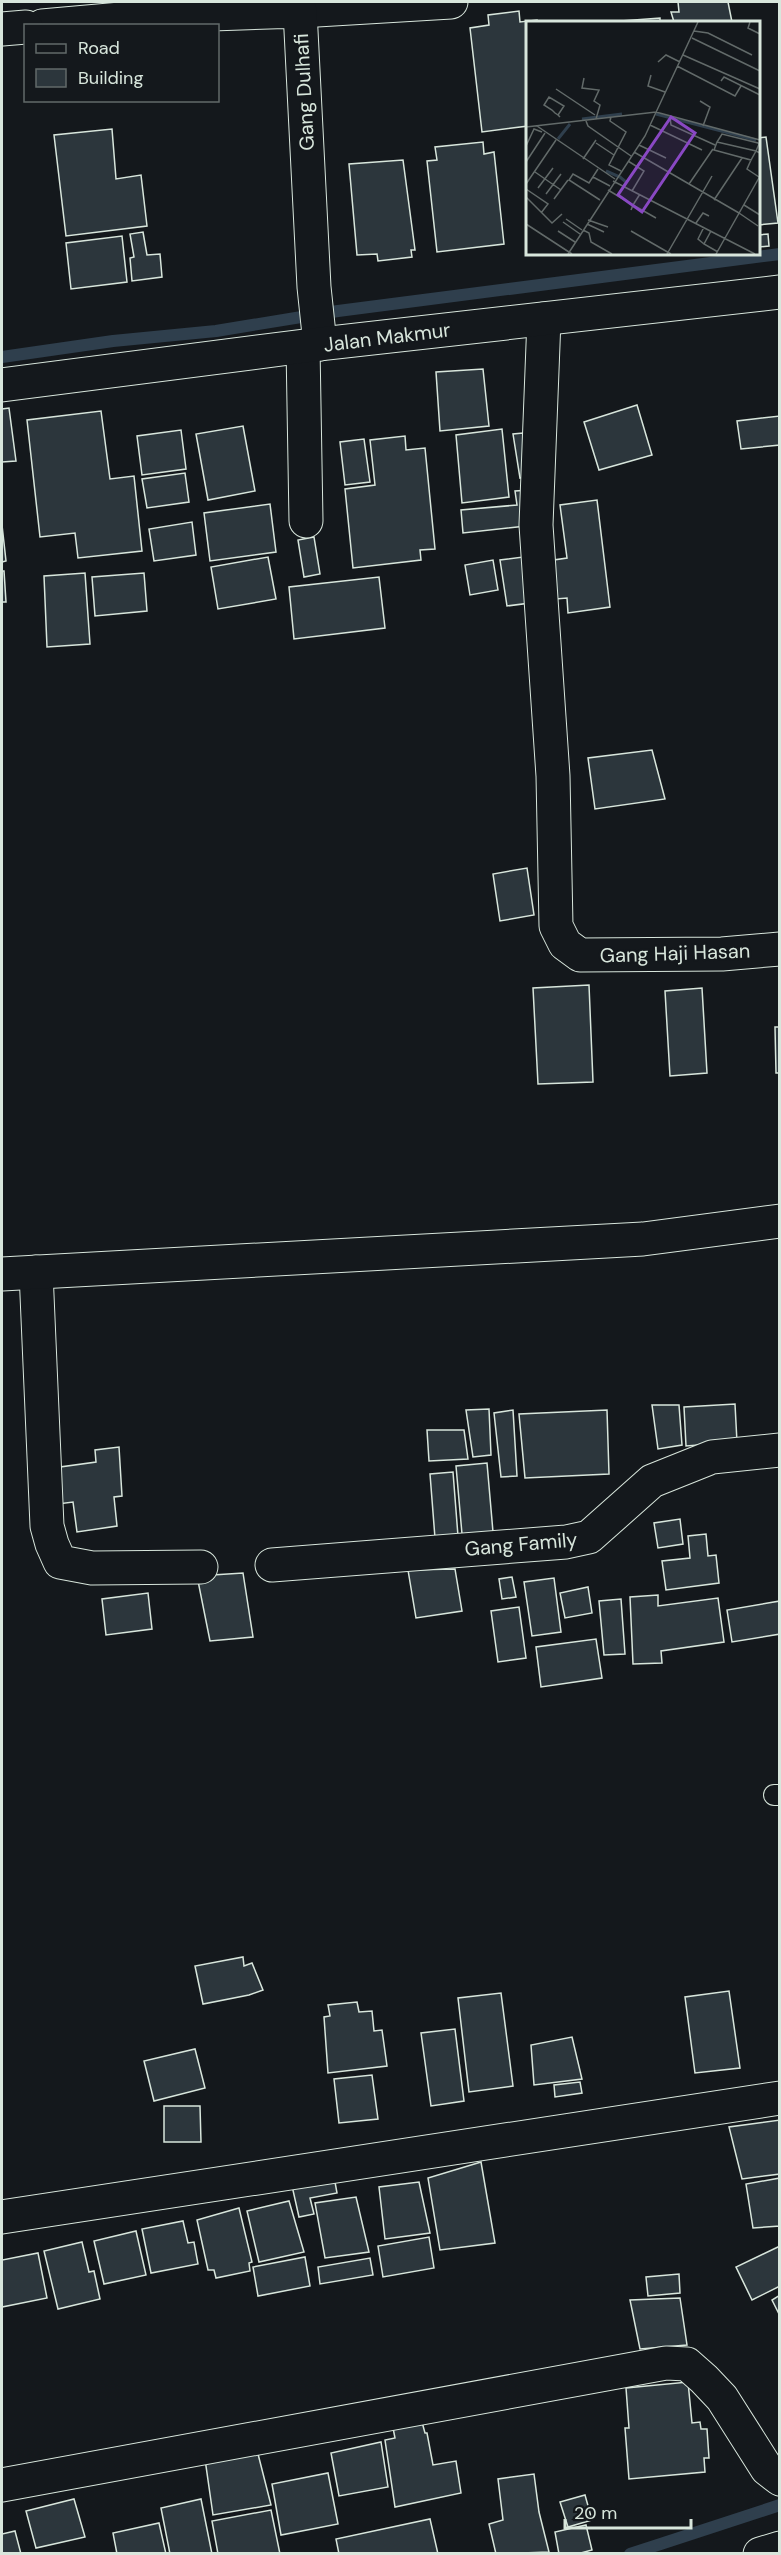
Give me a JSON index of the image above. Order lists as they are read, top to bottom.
{
  "streets": {
    "street": [
      "Gang Dulhafi",
      "Jalan Makmur",
      "Gang Haji Hasan",
      "Gang Family"
    ]
  },
  "crossings": [
    ["Gang Dulhafi", "Jalan Makmur"],
    ["Jalan Makmur", "Gang Haji Hasan"]
  ],
  "legend": ["Road", "Building"],
  "scale_bar": "20 m"
}
